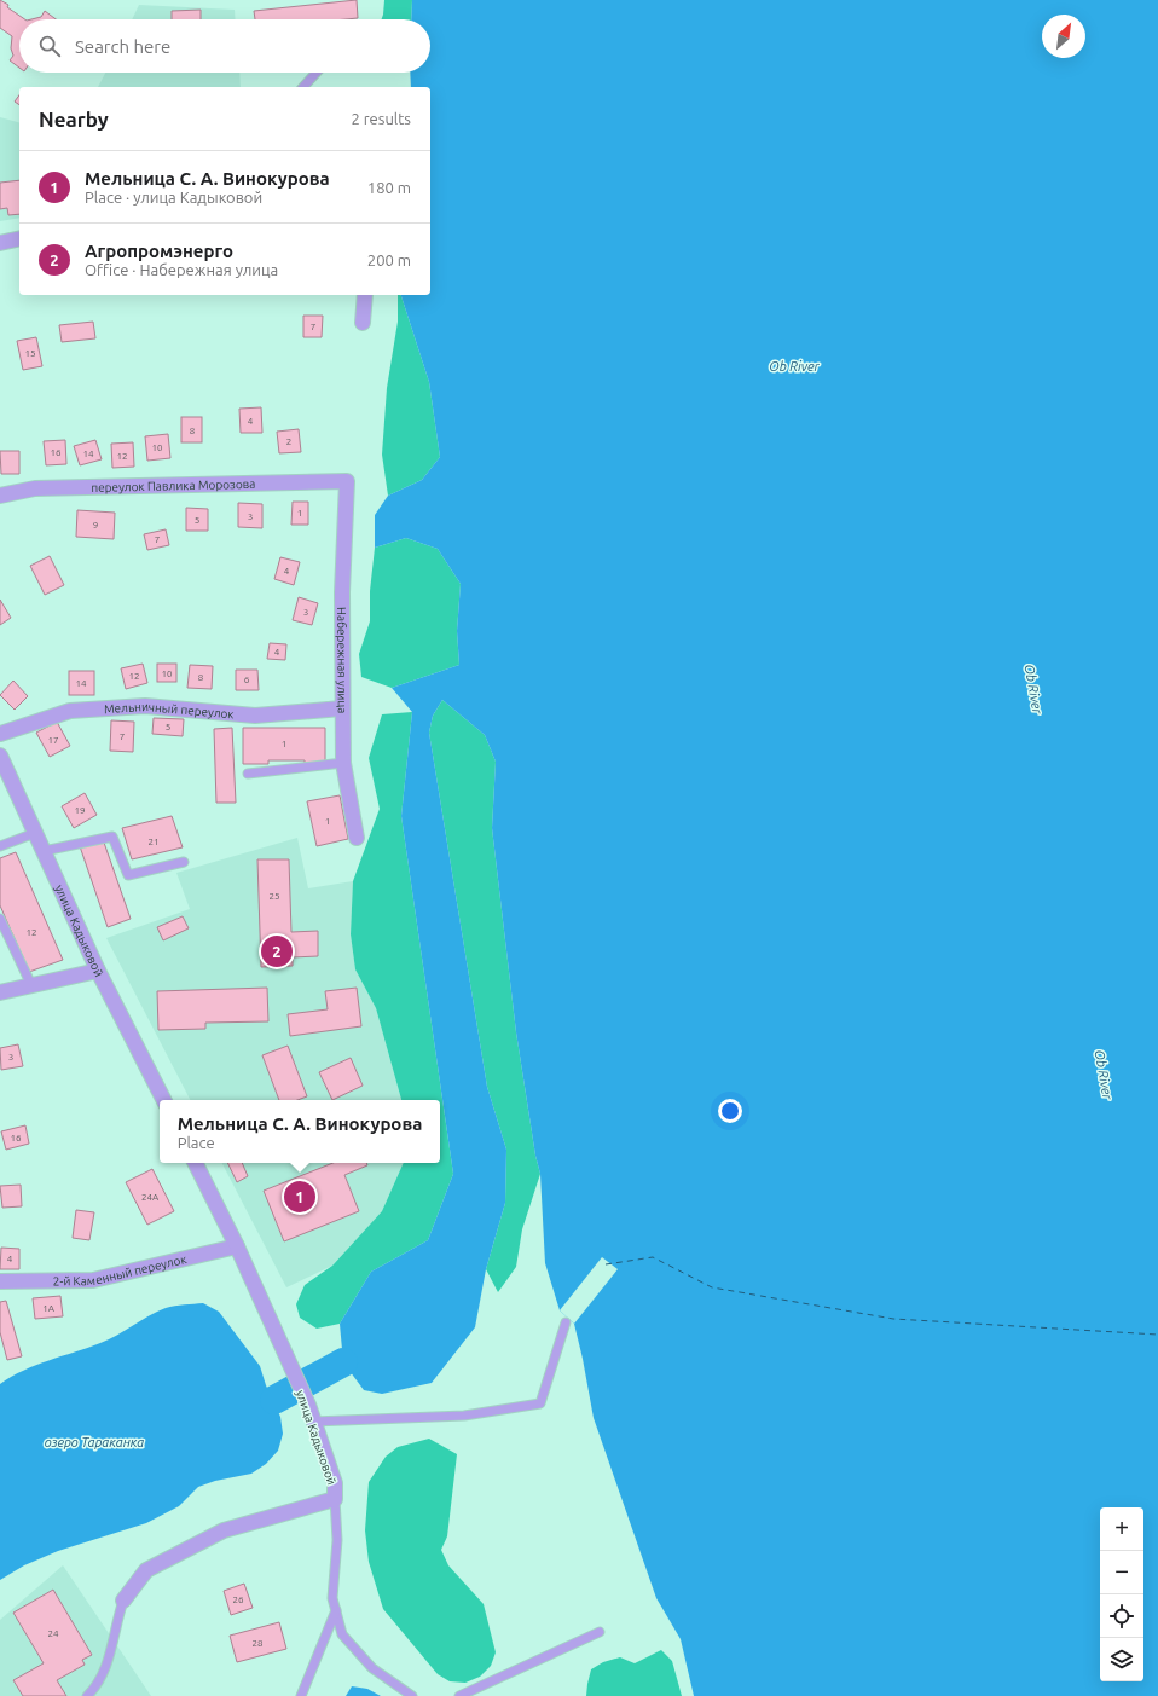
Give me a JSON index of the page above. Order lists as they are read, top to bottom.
{
  "streets": {
    "street": [
      "переулок Павлика Морозова",
      "Набережная улица",
      "Мельничный переулок",
      "улица Кадыковой",
      "2-й Каменный переулок"
    ]
  },
  "crossings": [
    ["переулок Павлика Морозова", "Набережная улица"],
    ["Набережная улица", "Мельничный переулок"],
    ["улица Кадыковой", "2-й Каменный переулок"]
  ],
  "water": ["Ob River", "озеро Тараканка"],
  "house_numbers": [
    "7",
    "15",
    "4",
    "8",
    "2",
    "10",
    "16",
    "14",
    "12",
    "1",
    "3",
    "5",
    "9",
    "7",
    "4",
    "3",
    "4",
    "10",
    "12",
    "8",
    "6",
    "14",
    "5",
    "7",
    "17",
    "1",
    "19",
    "1",
    "21",
    "25",
    "12",
    "3",
    "16",
    "24А",
    "4",
    "1А",
    "26",
    "24",
    "28"
  ],
  "north": "top right",
  "page": {
    "search": "Search here",
    "heading": ["Nearby", "2 results"],
    "list": [
      {
        "mark": "1",
        "name": "Мельница С. А. Винокурова",
        "note": "Place · улица Кадыковой",
        "value": "180 m"
      },
      {
        "mark": "2",
        "name": "Агропромэнерго",
        "note": "Office · Набережная улица",
        "value": "200 m"
      }
    ],
    "pins": ["2", "1"],
    "popup": ["Мельница С. А. Винокурова", "Place"],
    "map_buttons": ["+", "−"]
  }
}
